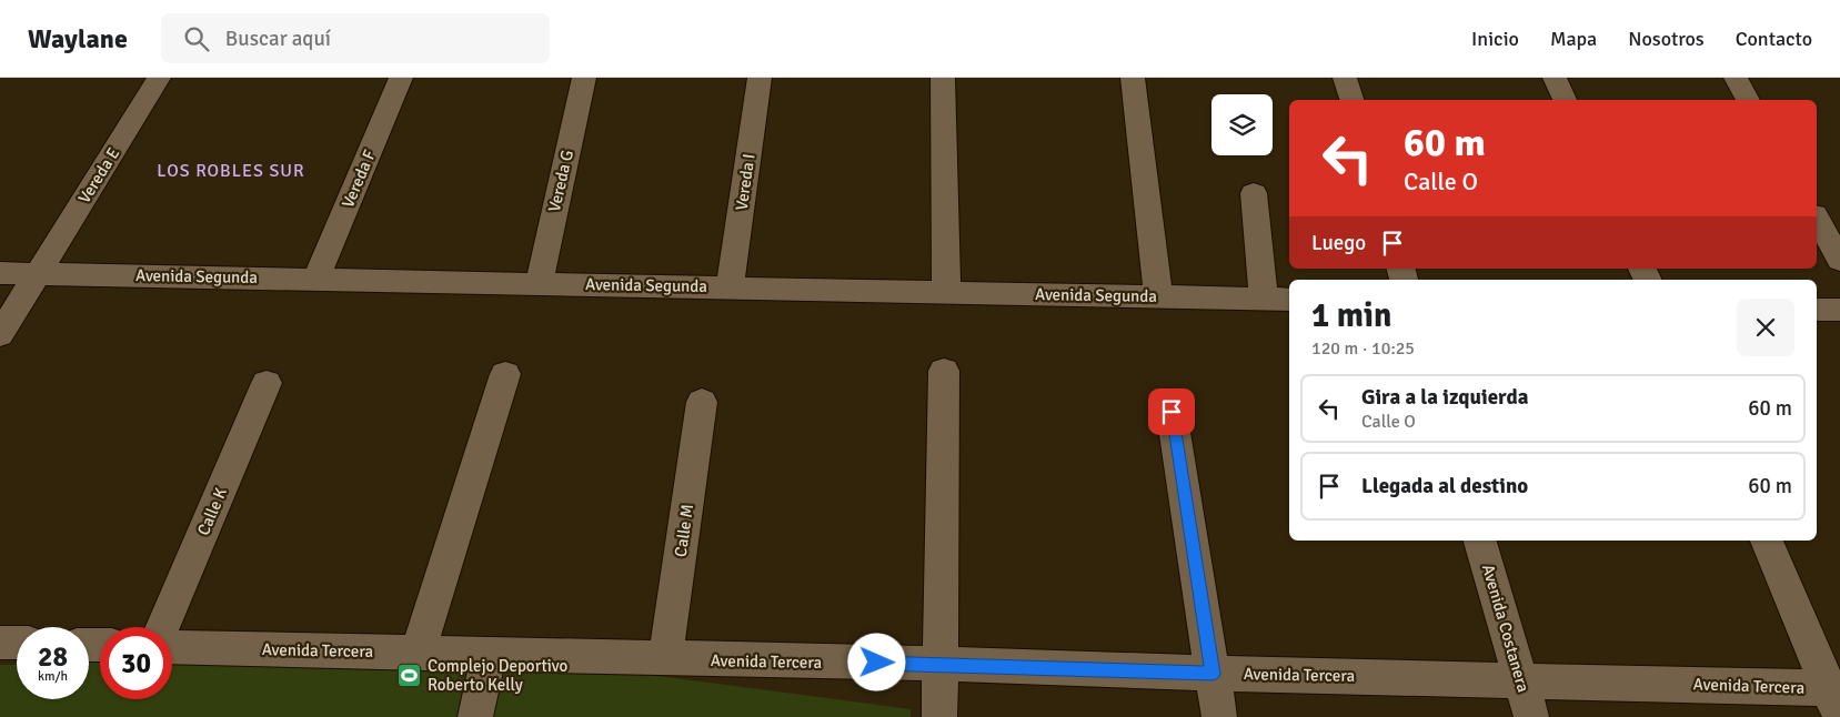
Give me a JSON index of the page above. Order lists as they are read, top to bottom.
{
  "streets": {
    "street": [
      "Vereda E",
      "Vereda F",
      "Vereda G",
      "Vereda I",
      "Avenida Segunda",
      "Calle K",
      "Calle M",
      "Avenida Costanera",
      "Avenida Tercera"
    ]
  },
  "crossings": [
    ["Vereda E", "Avenida Segunda"],
    ["Vereda F", "Avenida Segunda"],
    ["Vereda G", "Avenida Segunda"],
    ["Vereda I", "Avenida Segunda"],
    ["Calle M", "Avenida Tercera"],
    ["Avenida Costanera", "Avenida Tercera"]
  ],
  "districts": ["LOS ROBLES SUR"],
  "places": {
    "sports": ["Complejo Deportivo Roberto Kelly"]
  },
  "page": {
    "header": "Waylane",
    "search": "Buscar aquí",
    "nav": [
      "Inicio",
      "Mapa",
      "Nosotros",
      "Contacto"
    ],
    "turn": ["60 m", "Calle O"],
    "then": "Luego",
    "heading": ["1 min", "120 m · 10:25"],
    "list": [
      {
        "name": "Gira a la izquierda",
        "note": "Calle O",
        "value": "60 m"
      },
      {
        "name": "Llegada al destino",
        "value": "60 m"
      }
    ],
    "speed": "28 km/h",
    "limit": "30"
  }
}
